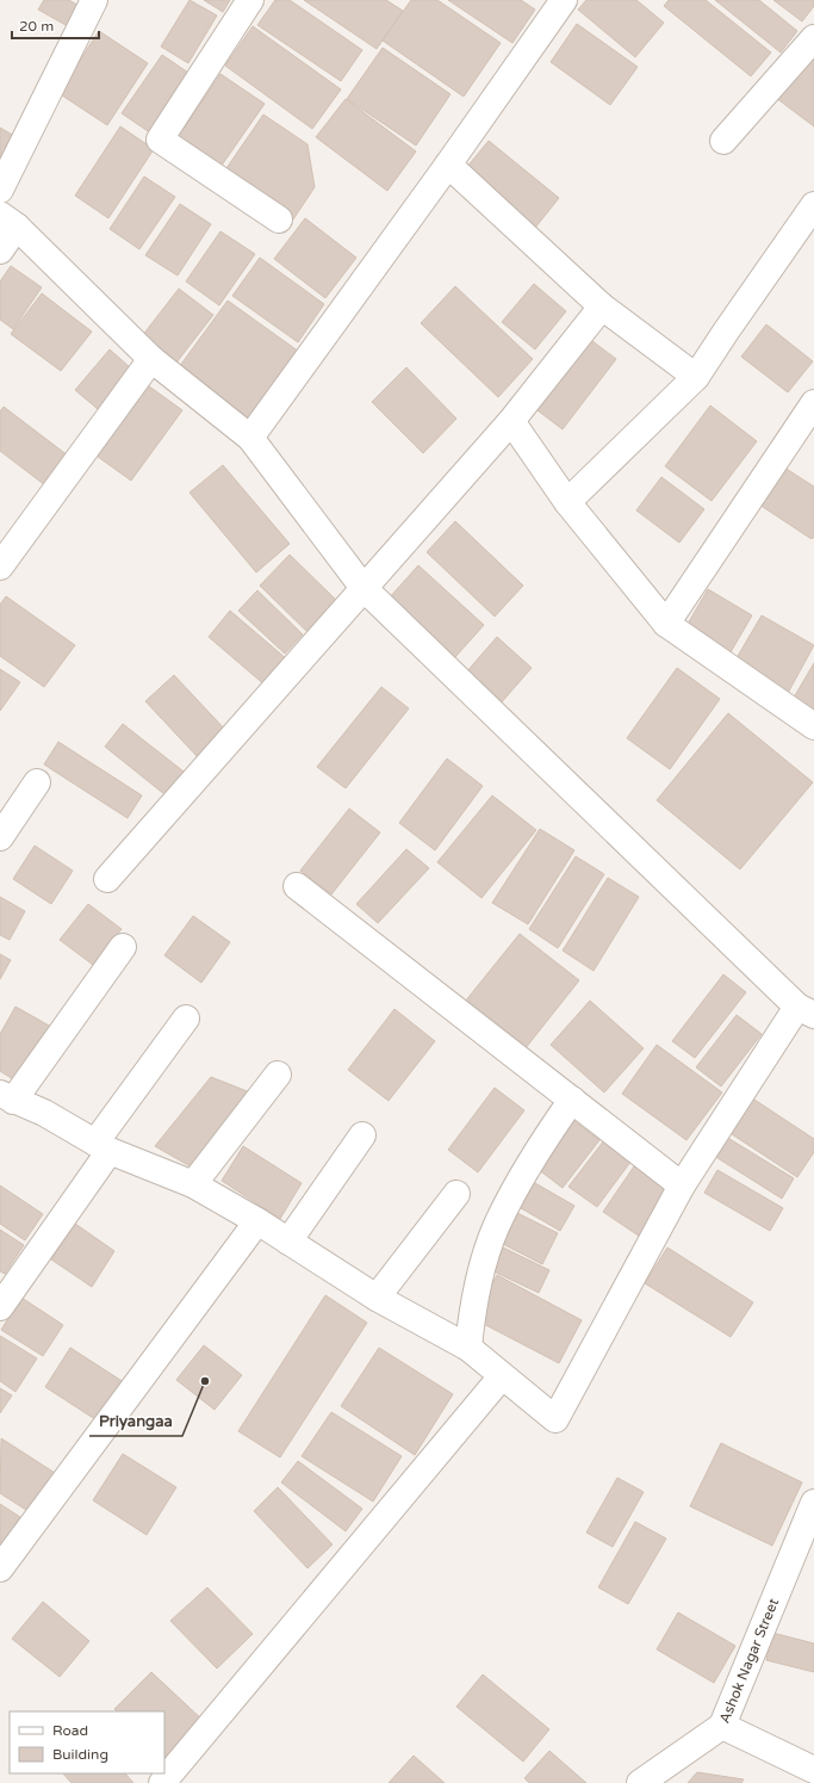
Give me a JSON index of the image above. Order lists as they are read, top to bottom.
{
  "streets": {
    "street": ["Ashok Nagar Street"]
  },
  "places": ["Priyangaa"],
  "legend": ["Road", "Building"],
  "scale_bar": "20 m"
}
